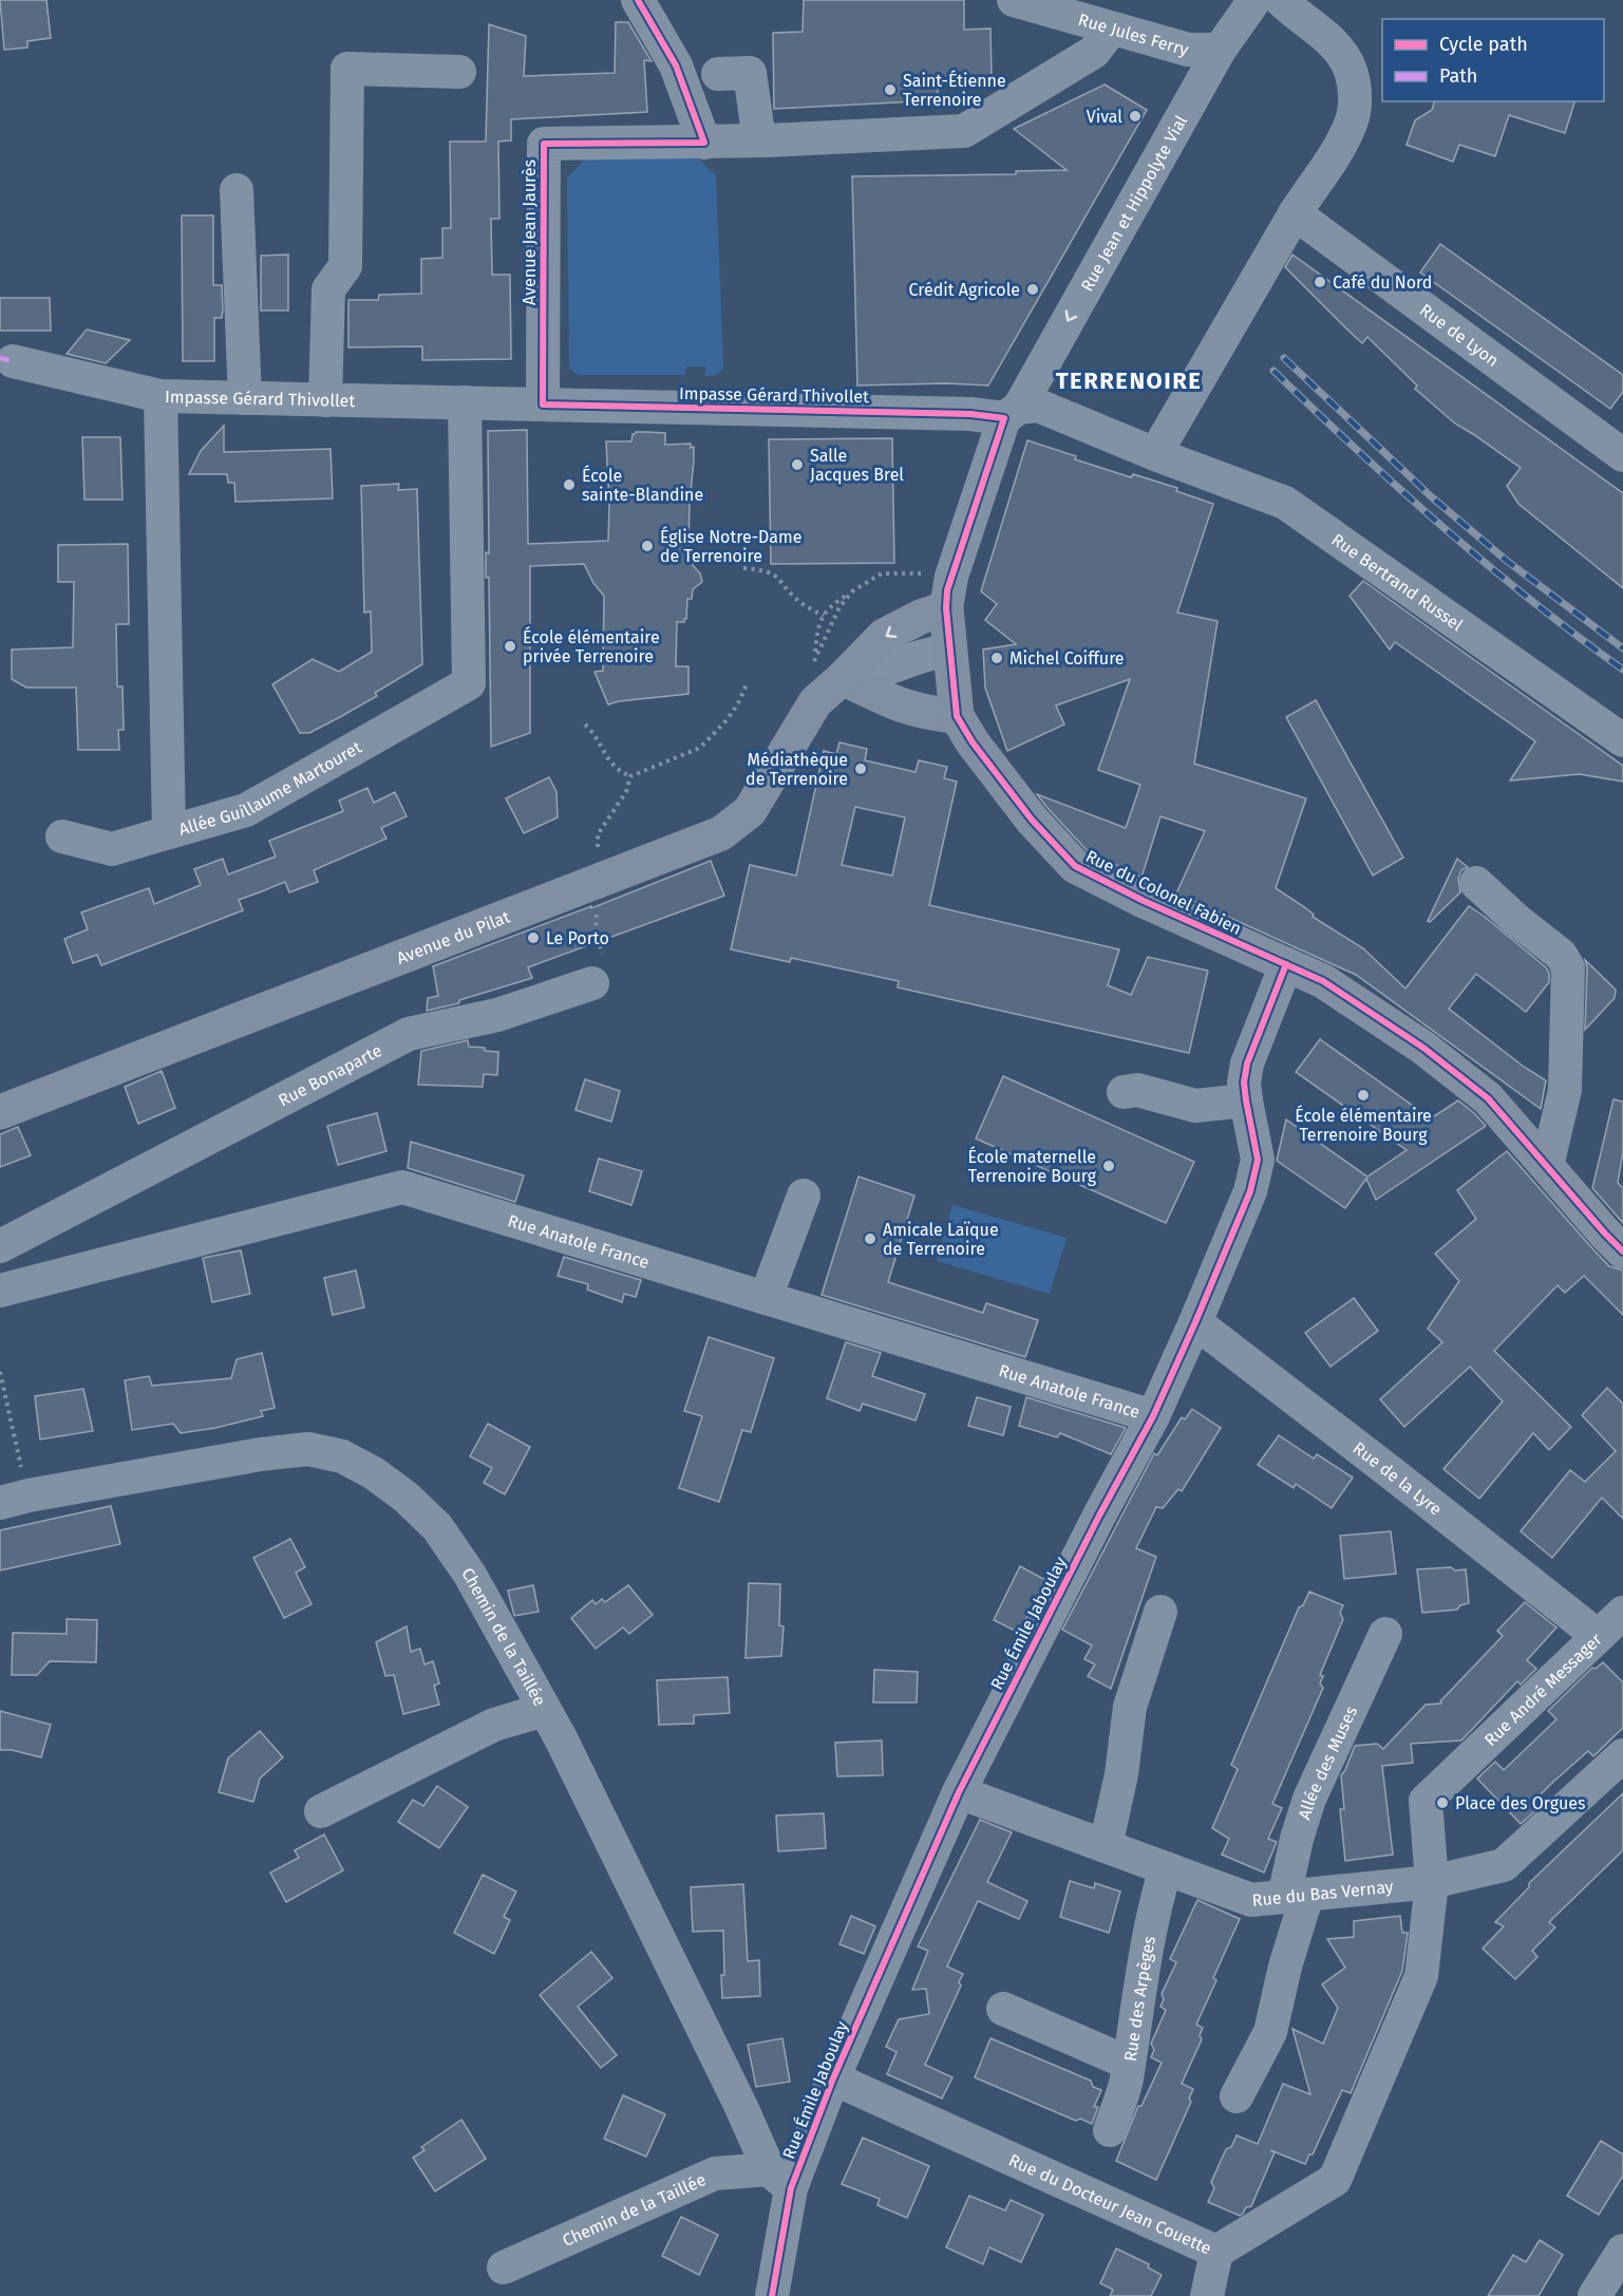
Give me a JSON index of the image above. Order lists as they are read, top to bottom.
{
  "streets": {
    "main road": ["Rue du Colonel Fabien", "Avenue du Pilat"],
    "street": [
      "Rue Jules Ferry",
      "Rue Jean et Hippolyte Vial",
      "Avenue Jean Jaurès",
      "Rue de Lyon",
      "Impasse Gérard Thivollet",
      "Rue Bertrand Russel",
      "Allée Guillaume Martouret",
      "Rue Bonaparte",
      "Rue Anatole France",
      "Rue de la Lyre",
      "Rue Émile Jaboulay",
      "Chemin de la Taillée",
      "Rue André Messager",
      "Allée des Muses",
      "Rue du Bas Vernay",
      "Rue des Arpèges",
      "Rue du Docteur Jean Couette"
    ]
  },
  "crossings": [
    ["Rue Jules Ferry", "Rue Jean et Hippolyte Vial"],
    ["Rue Jules Ferry", "Avenue Jean Jaurès"],
    ["Rue Jean et Hippolyte Vial", "Impasse Gérard Thivollet"],
    ["Rue Jean et Hippolyte Vial", "Rue du Colonel Fabien"],
    ["Avenue Jean Jaurès", "Impasse Gérard Thivollet"],
    ["Impasse Gérard Thivollet", "Rue Bertrand Russel"],
    ["Impasse Gérard Thivollet", "Allée Guillaume Martouret"],
    ["Impasse Gérard Thivollet", "Rue du Colonel Fabien"],
    ["Rue du Colonel Fabien", "Avenue du Pilat"],
    ["Rue du Colonel Fabien", "Rue Émile Jaboulay"],
    ["Rue Anatole France", "Rue Émile Jaboulay"],
    ["Rue de la Lyre", "Rue Émile Jaboulay"],
    ["Rue de la Lyre", "Rue André Messager"],
    ["Rue Émile Jaboulay", "Chemin de la Taillée"],
    ["Rue Émile Jaboulay", "Rue du Bas Vernay"],
    ["Rue Émile Jaboulay", "Rue du Docteur Jean Couette"],
    ["Rue André Messager", "Rue du Bas Vernay"],
    ["Rue André Messager", "Rue du Docteur Jean Couette"],
    ["Allée des Muses", "Rue du Bas Vernay"],
    ["Rue du Bas Vernay", "Rue des Arpèges"],
    ["Rue du Bas Vernay", "Rue du Docteur Jean Couette"]
  ],
  "districts": ["TERRENOIRE"],
  "places": [
    "Saint-Étienne Terrenoire",
    "Vival",
    "Café du Nord",
    "Crédit Agricole",
    "Salle Jacques Brel",
    "École sainte-Blandine",
    "Église Notre-Dame de Terrenoire",
    "École élémentaire privée Terrenoire",
    "Michel Coiffure",
    "Médiathèque de Terrenoire",
    "Le Porto",
    "École élémentaire Terrenoire Bourg",
    "École maternelle Terrenoire Bourg",
    "Amicale Laïque de Terrenoire",
    "Place des Orgues"
  ],
  "legend": ["Cycle path", "Path"]
}
